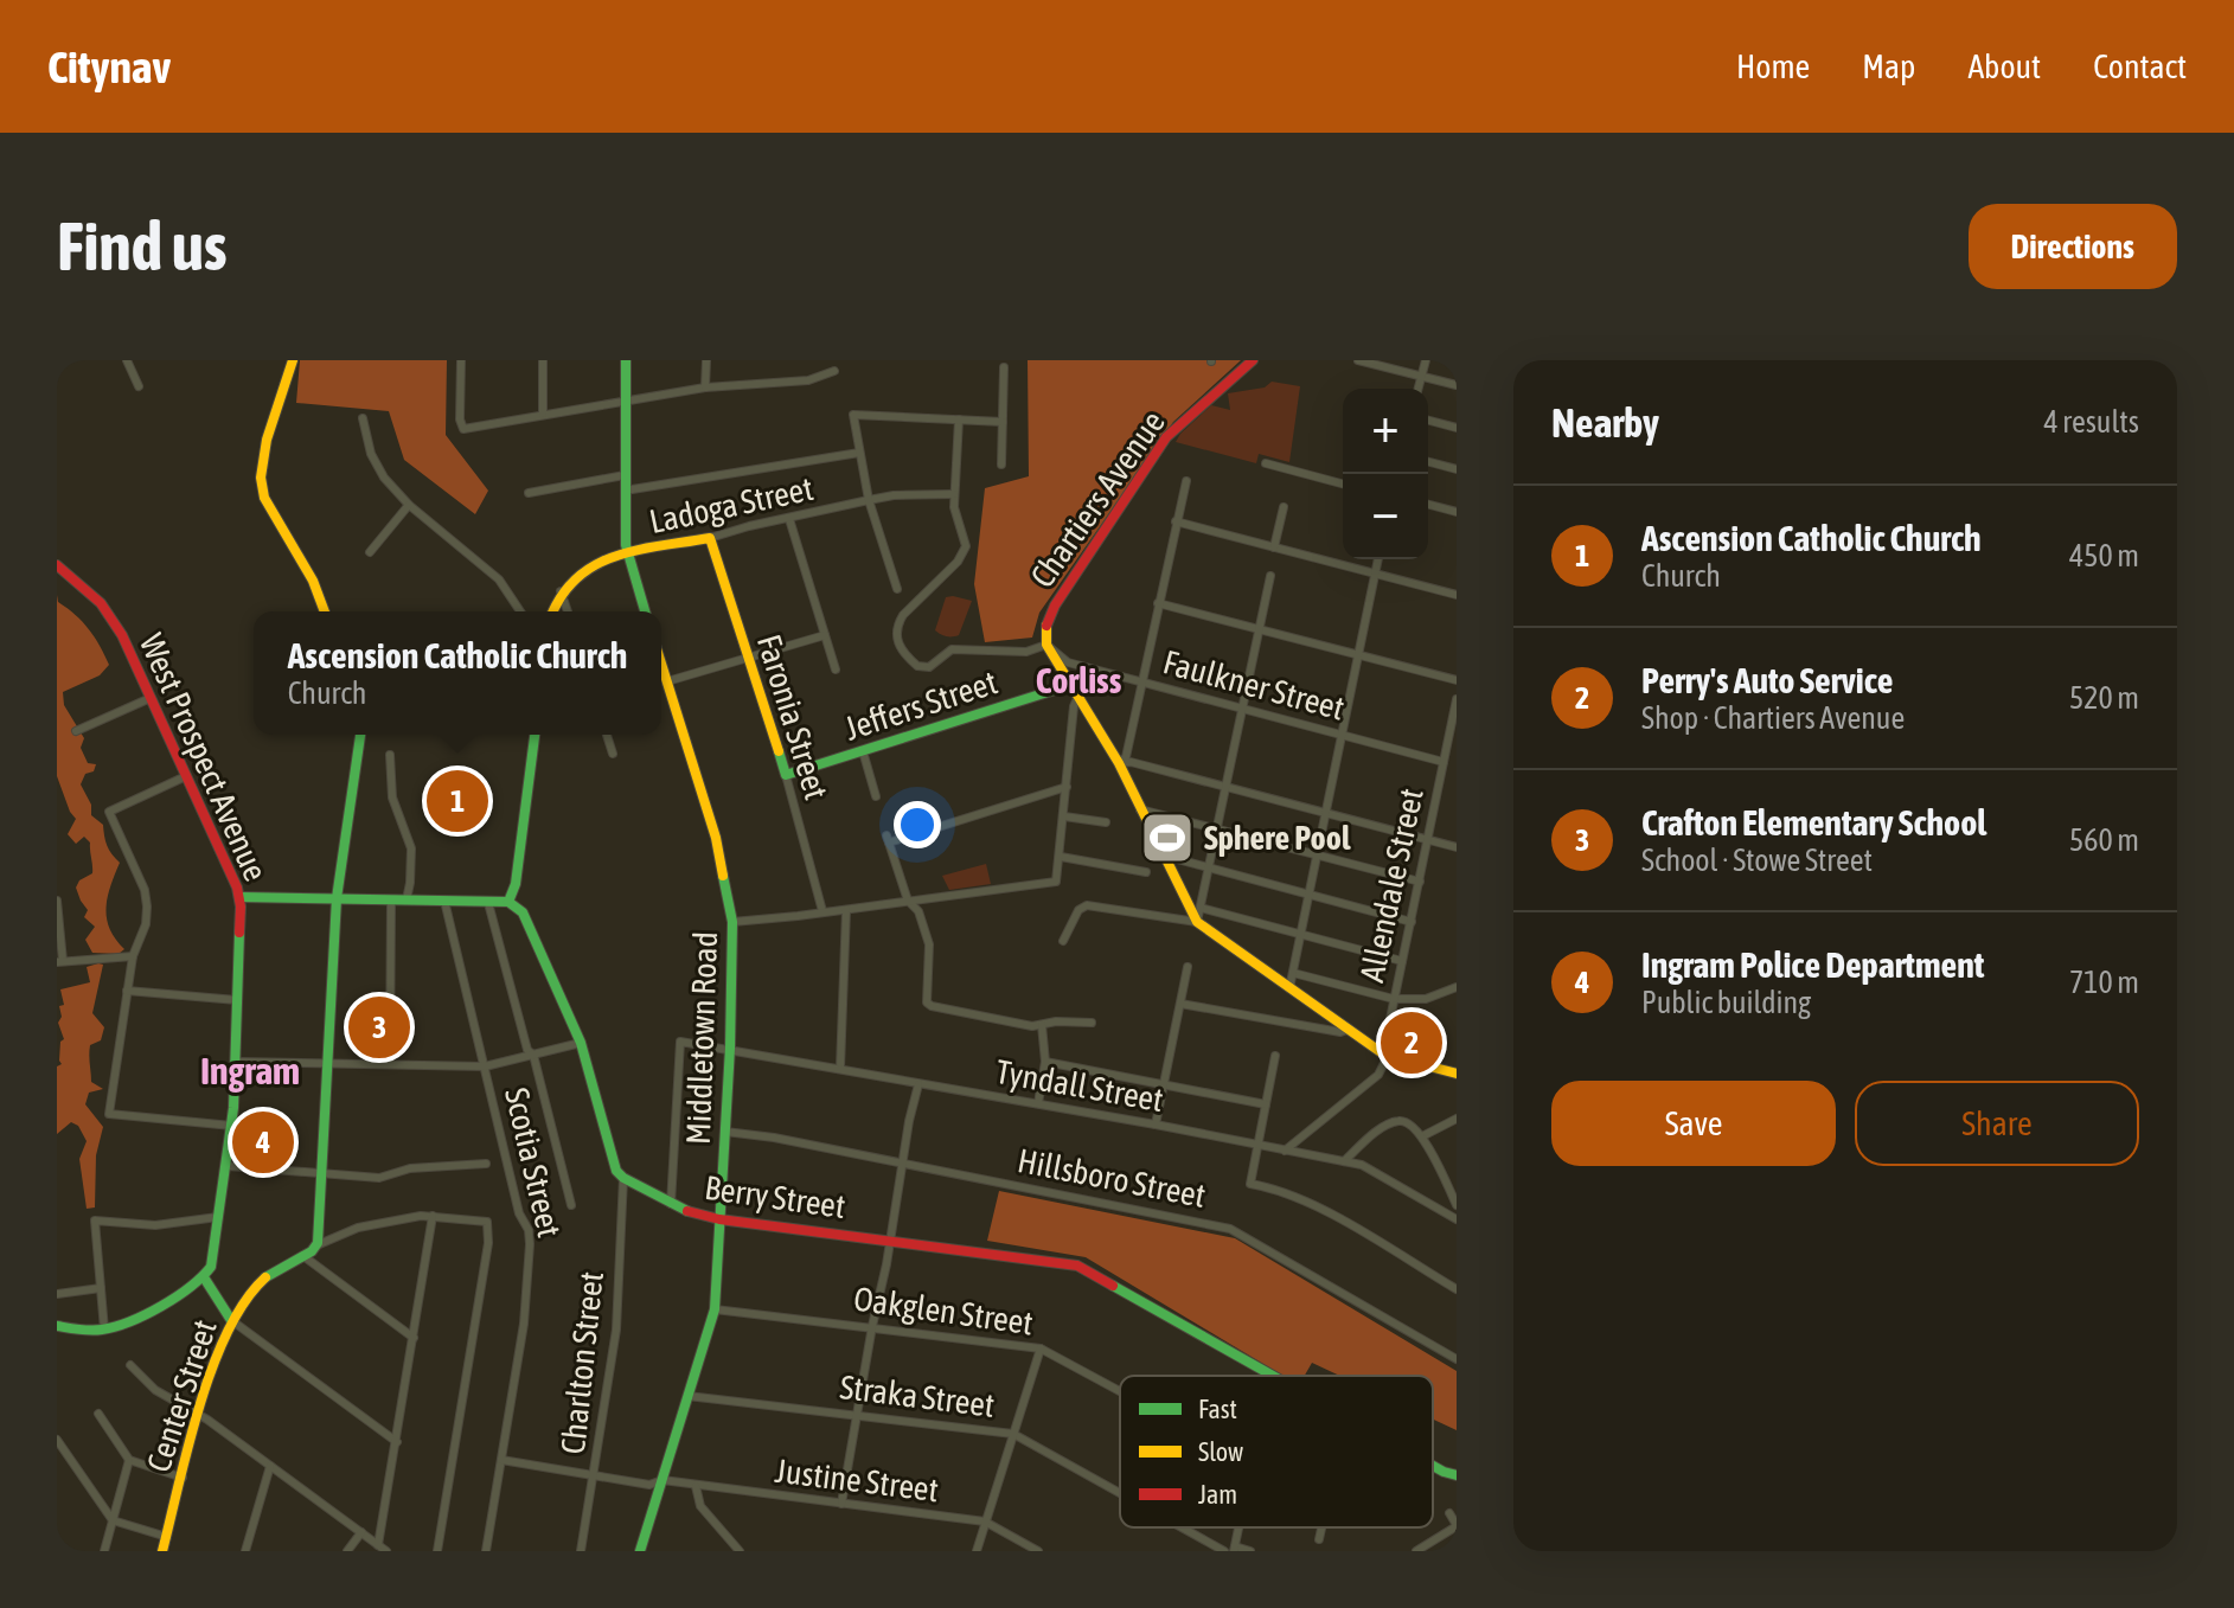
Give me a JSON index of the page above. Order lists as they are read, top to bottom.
{
  "streets": {
    "street": [
      "Chartiers Avenue",
      "Ladoga Street",
      "Faulkner Street",
      "Jeffers Street",
      "Faronia Street",
      "West Prospect Avenue",
      "Allendale Street",
      "Middletown Road",
      "Tyndall Street",
      "Scotia Street",
      "Hillsboro Street",
      "Berry Street",
      "Oakglen Street",
      "Charlton Street",
      "Center Street",
      "Straka Street",
      "Justine Street"
    ]
  },
  "crossings": [
    ["Chartiers Avenue", "Faulkner Street"],
    ["Ladoga Street", "Faronia Street"],
    ["Faulkner Street", "Allendale Street"],
    ["Jeffers Street", "Faronia Street"],
    ["Allendale Street", "Tyndall Street"],
    ["Middletown Road", "Tyndall Street"],
    ["Middletown Road", "Hillsboro Street"],
    ["Middletown Road", "Berry Street"],
    ["Middletown Road", "Oakglen Street"],
    ["Middletown Road", "Straka Street"],
    ["Middletown Road", "Justine Street"],
    ["Tyndall Street", "Berry Street"],
    ["Scotia Street", "Justine Street"],
    ["Berry Street", "Charlton Street"],
    ["Charlton Street", "Justine Street"]
  ],
  "districts": ["Corliss", "Ingram"],
  "places": {
    "sports": ["Sphere Pool"]
  },
  "legend": ["Fast", "Slow", "Jam"],
  "page": {
    "header": "Citynav",
    "nav": [
      "Home",
      "Map",
      "About",
      "Contact"
    ],
    "buttons": [
      "Directions",
      ["Save", "Share"]
    ],
    "title": "Find us",
    "heading": ["Nearby", "4 results"],
    "map_buttons": ["+", "−"],
    "list": [
      {
        "mark": "1",
        "name": "Ascension Catholic Church",
        "note": "Church",
        "value": "450 m"
      },
      {
        "mark": "2",
        "name": "Perry's Auto Service",
        "note": "Shop · Chartiers Avenue",
        "value": "520 m"
      },
      {
        "mark": "3",
        "name": "Crafton Elementary School",
        "note": "School · Stowe Street",
        "value": "560 m"
      },
      {
        "mark": "4",
        "name": "Ingram Police Department",
        "note": "Public building",
        "value": "710 m"
      }
    ],
    "popup": ["Ascension Catholic Church", "Church"],
    "pins": [
      "1",
      "3",
      "2",
      "4"
    ]
  }
}
